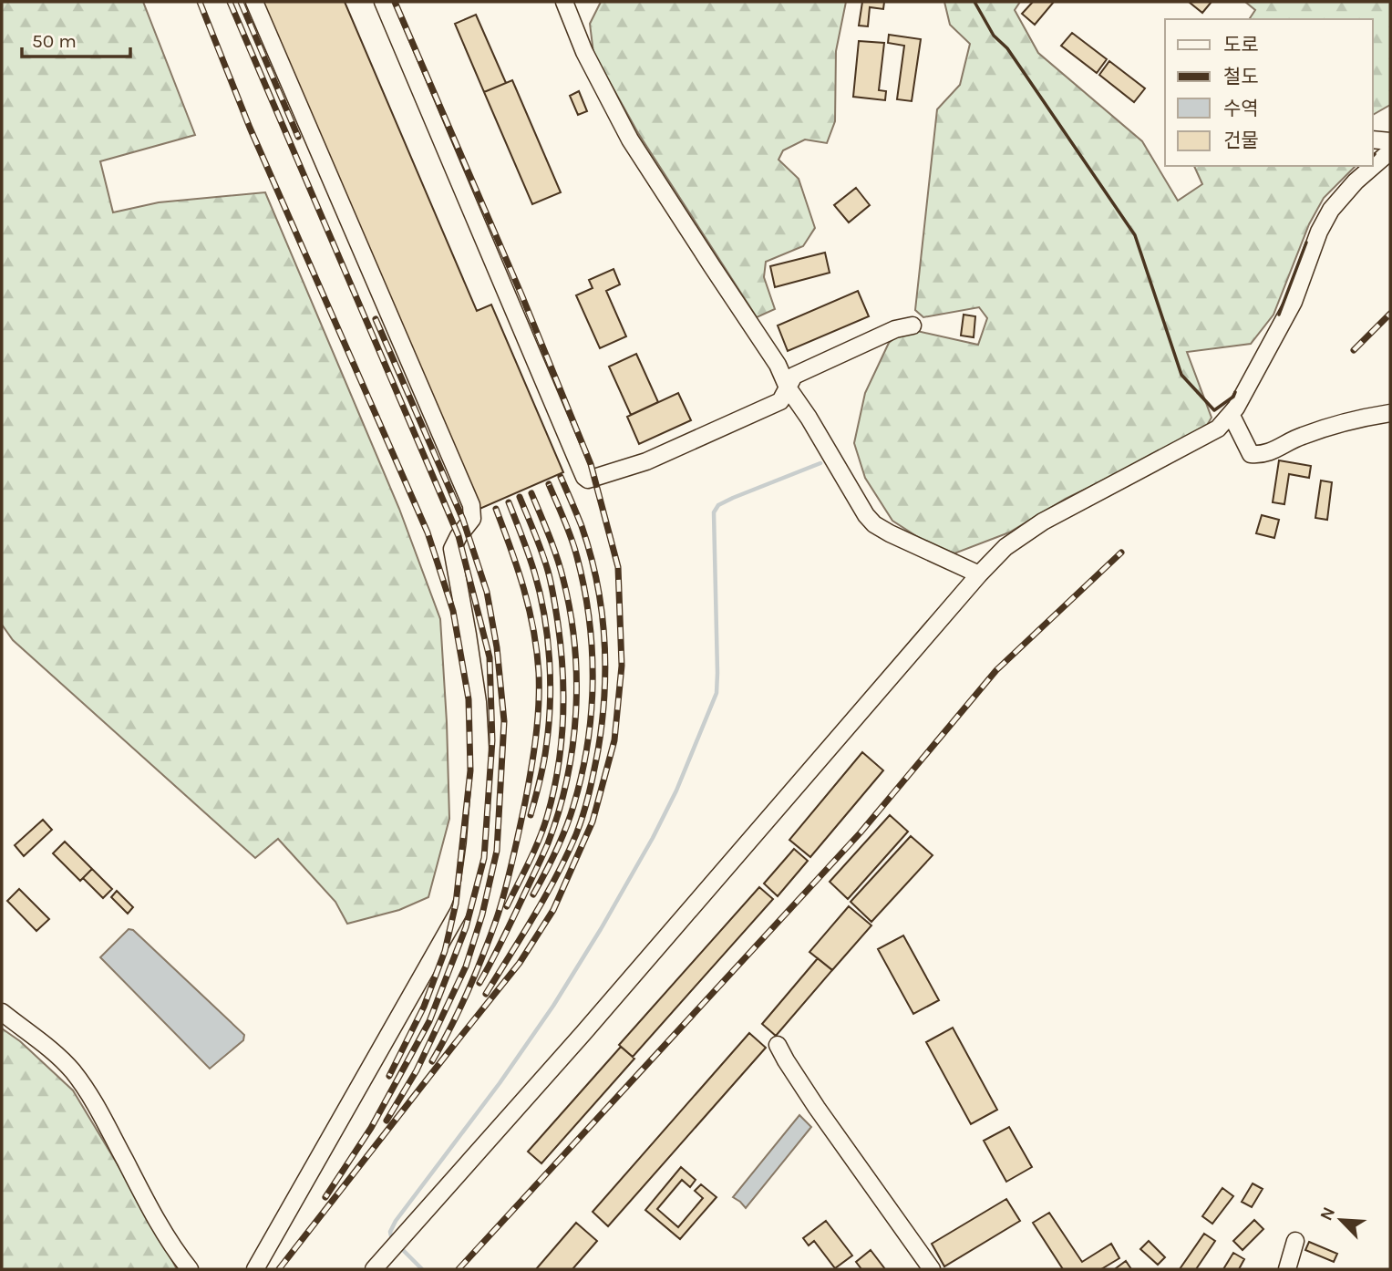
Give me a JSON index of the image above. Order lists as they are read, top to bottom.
{
  "legend": [
    "도로",
    "철도",
    "수역",
    "건물"
  ],
  "scale_bar": "50 m",
  "north": "top left"
}
